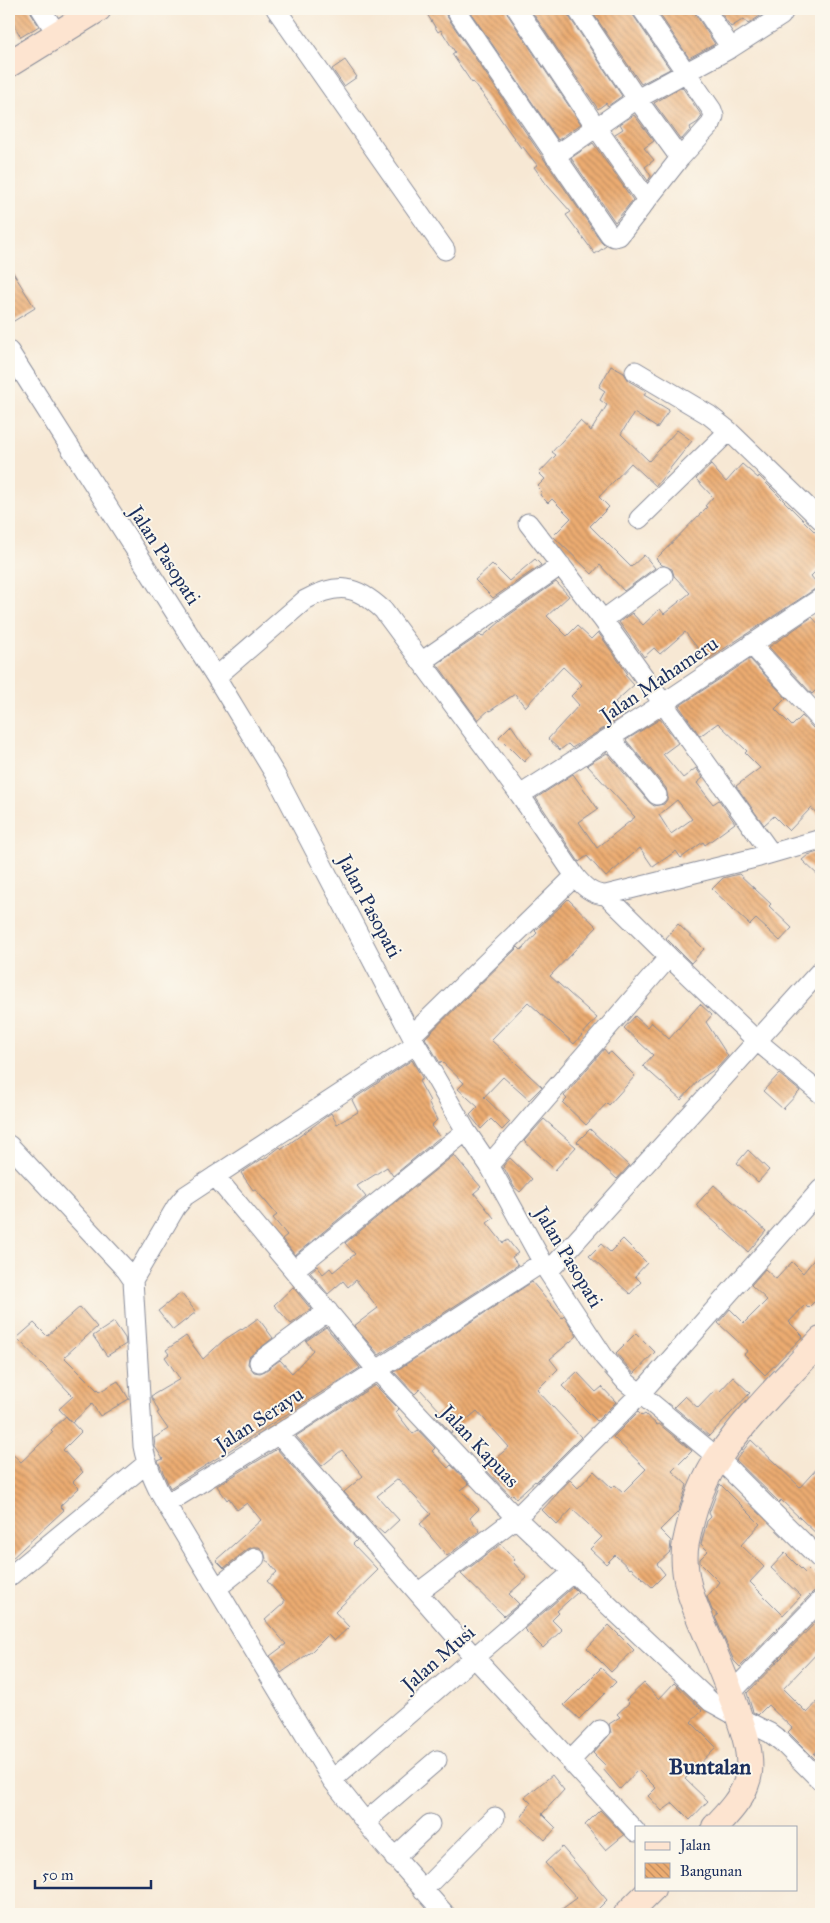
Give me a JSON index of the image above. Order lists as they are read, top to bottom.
{
  "streets": {
    "street": [
      "Jalan Pasopati",
      "Jalan Mahameru",
      "Jalan Serayu",
      "Jalan Kapuas",
      "Jalan Musi"
    ]
  },
  "crossings": [
    ["Jalan Pasopati", "Jalan Serayu"],
    ["Jalan Serayu", "Jalan Kapuas"],
    ["Jalan Kapuas", "Jalan Musi"]
  ],
  "districts": ["Buntalan"],
  "legend": ["Jalan", "Bangunan"],
  "scale_bar": "50 m"
}
